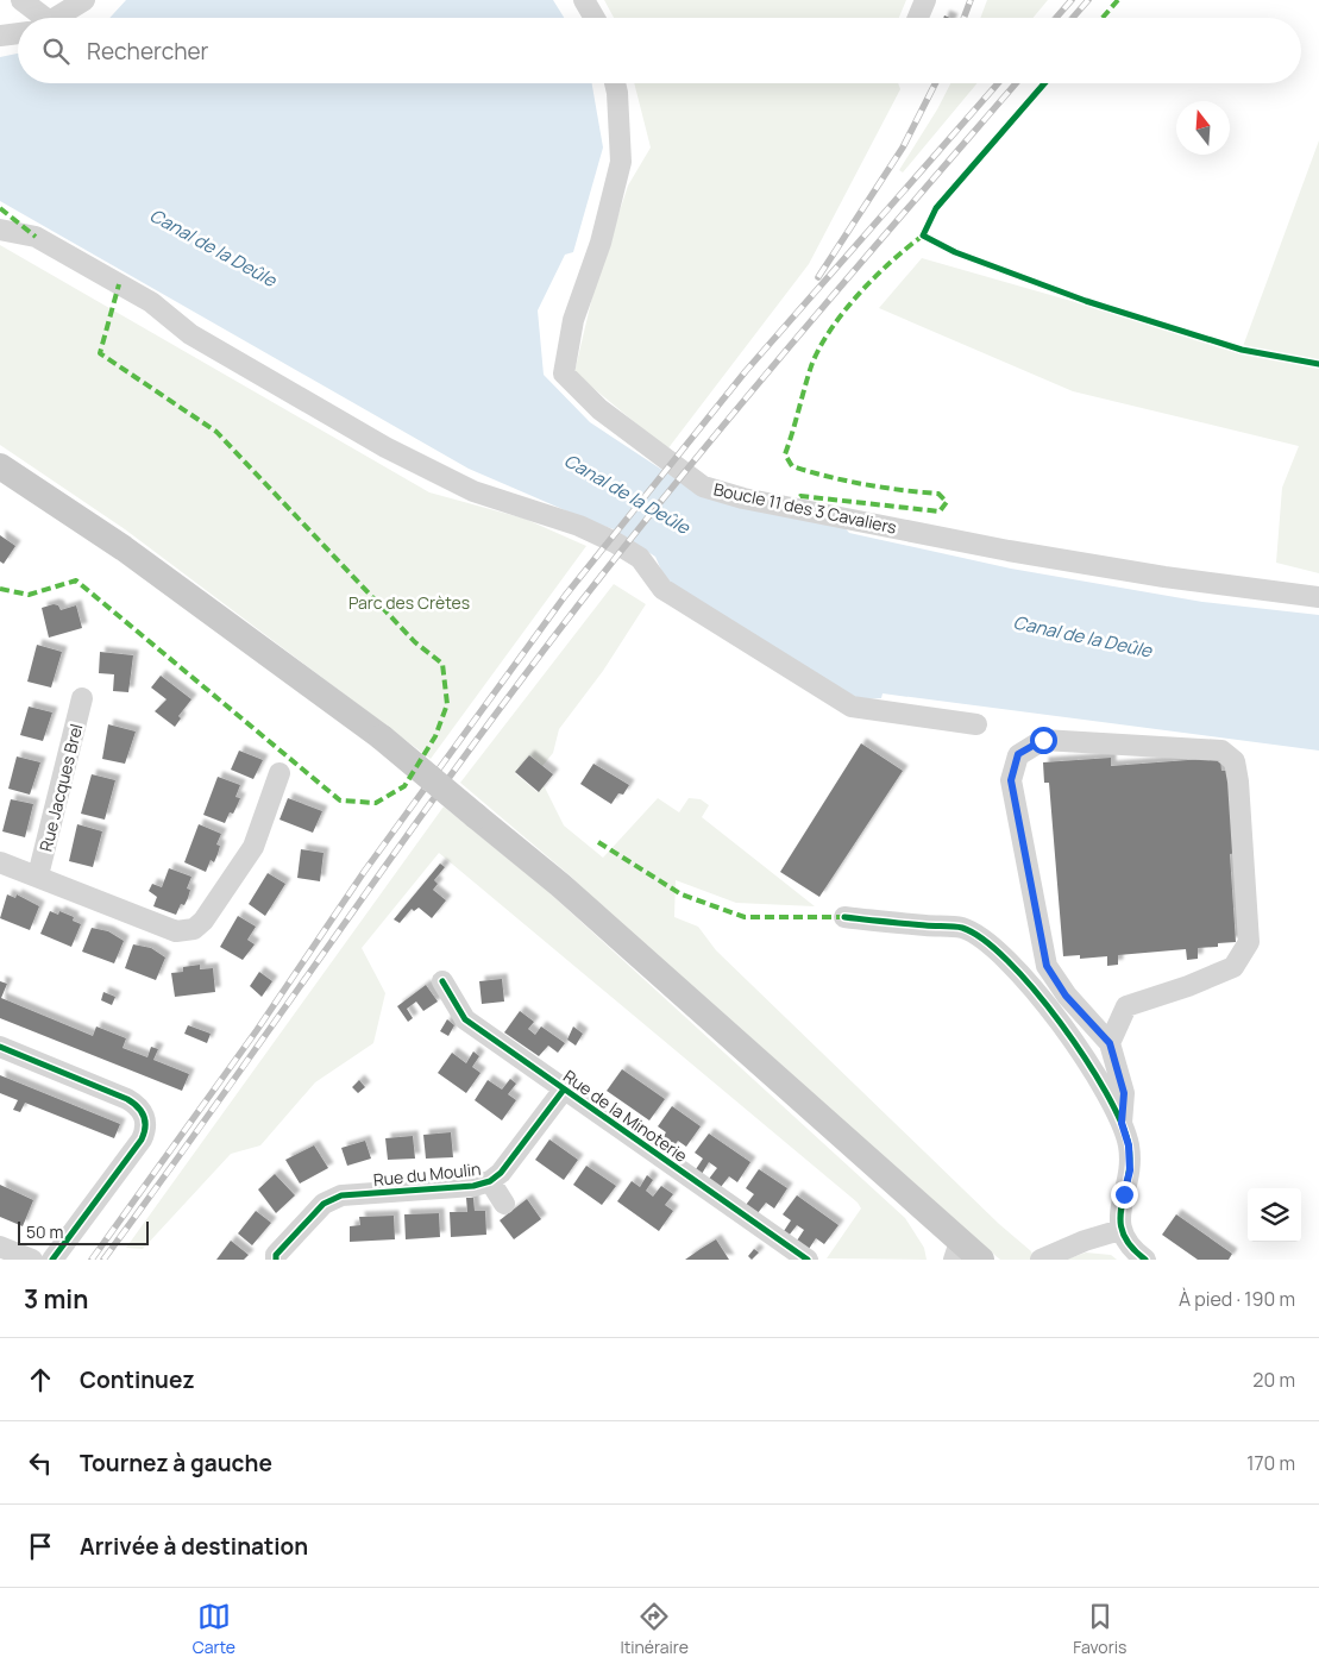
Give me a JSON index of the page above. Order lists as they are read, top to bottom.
{
  "streets": {
    "street": [
      "Boucle 11 des 3 Cavaliers",
      "Rue Jacques Brel",
      "Rue de la Minoterie",
      "Rue du Moulin"
    ]
  },
  "crossings": [
    ["Rue de la Minoterie", "Rue du Moulin"]
  ],
  "water": ["Canal de la Deûle"],
  "parks": ["Parc des Crètes"],
  "scale_bar": "50 m",
  "north": "top",
  "page": {
    "search": "Rechercher",
    "scale": "50 m",
    "heading": ["3 min", "À pied · 190 m"],
    "list": [
      ["Continuez", "20 m"],
      ["Tournez à gauche", "170 m"],
      "Arrivée à destination"
    ],
    "nav": ["Carte", "Itinéraire", "Favoris"]
  }
}
